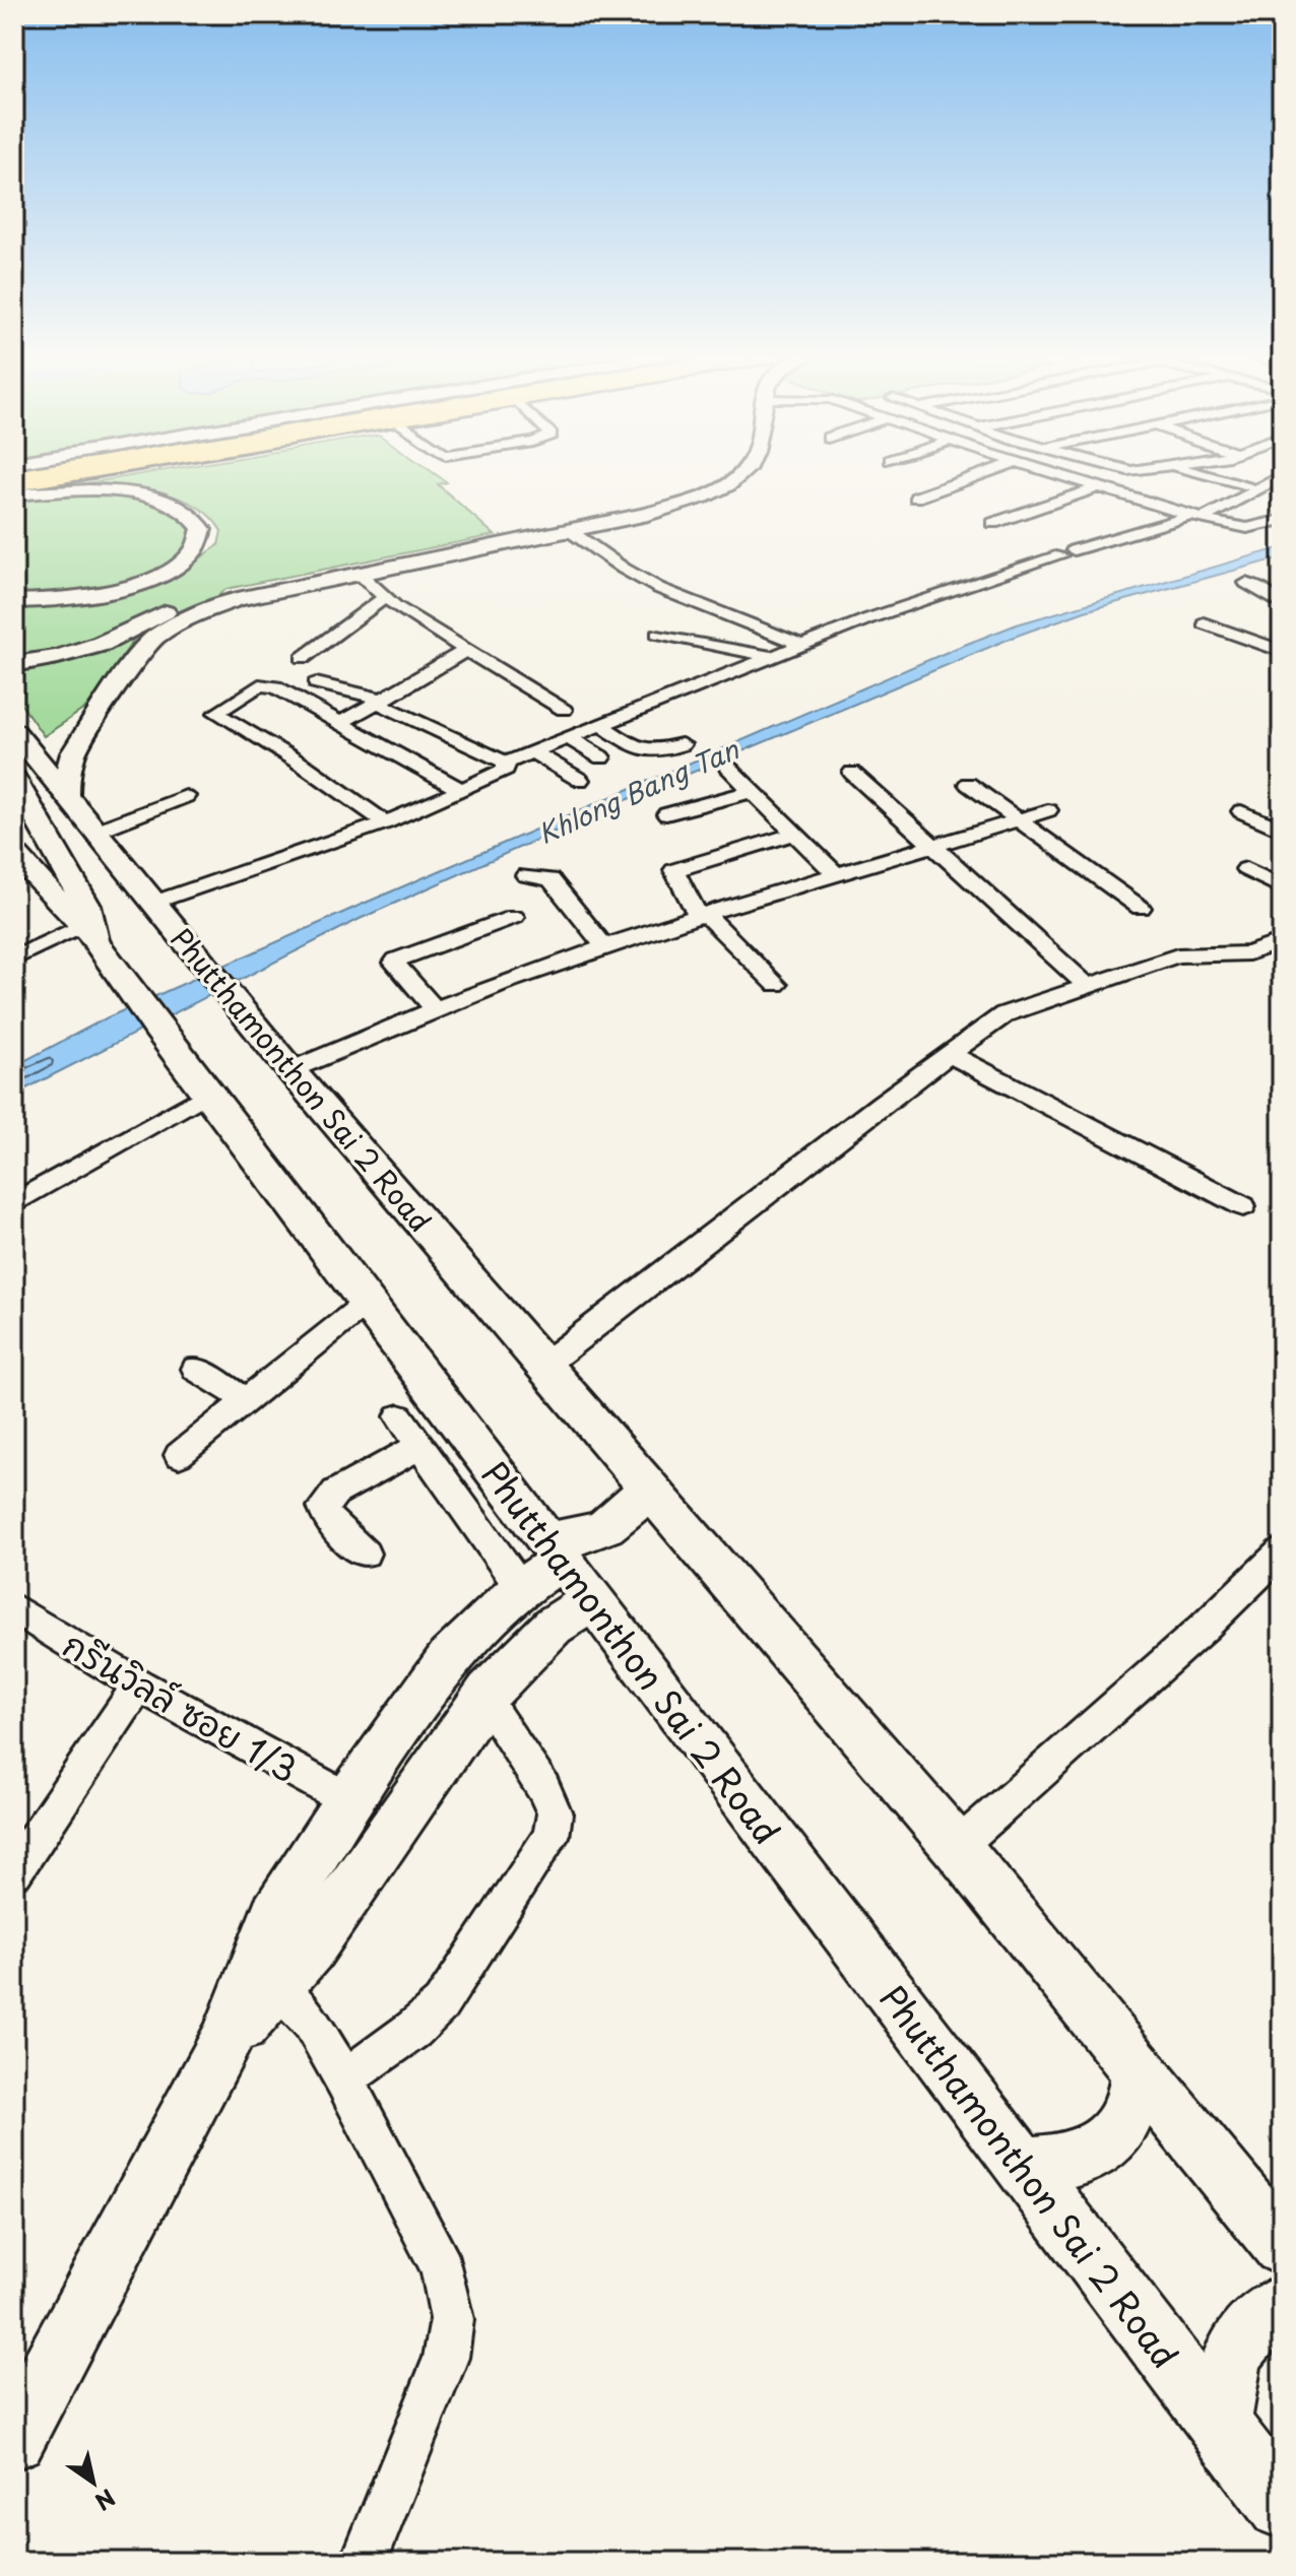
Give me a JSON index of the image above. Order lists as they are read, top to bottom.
{
  "streets": {
    "main road": ["Phutthamonthon Sai 2 Road"],
    "street": ["กรีนวิลล์ ซอย 1/3"]
  },
  "water": ["Khlong Bang Tan"],
  "north": "bottom right"
}
